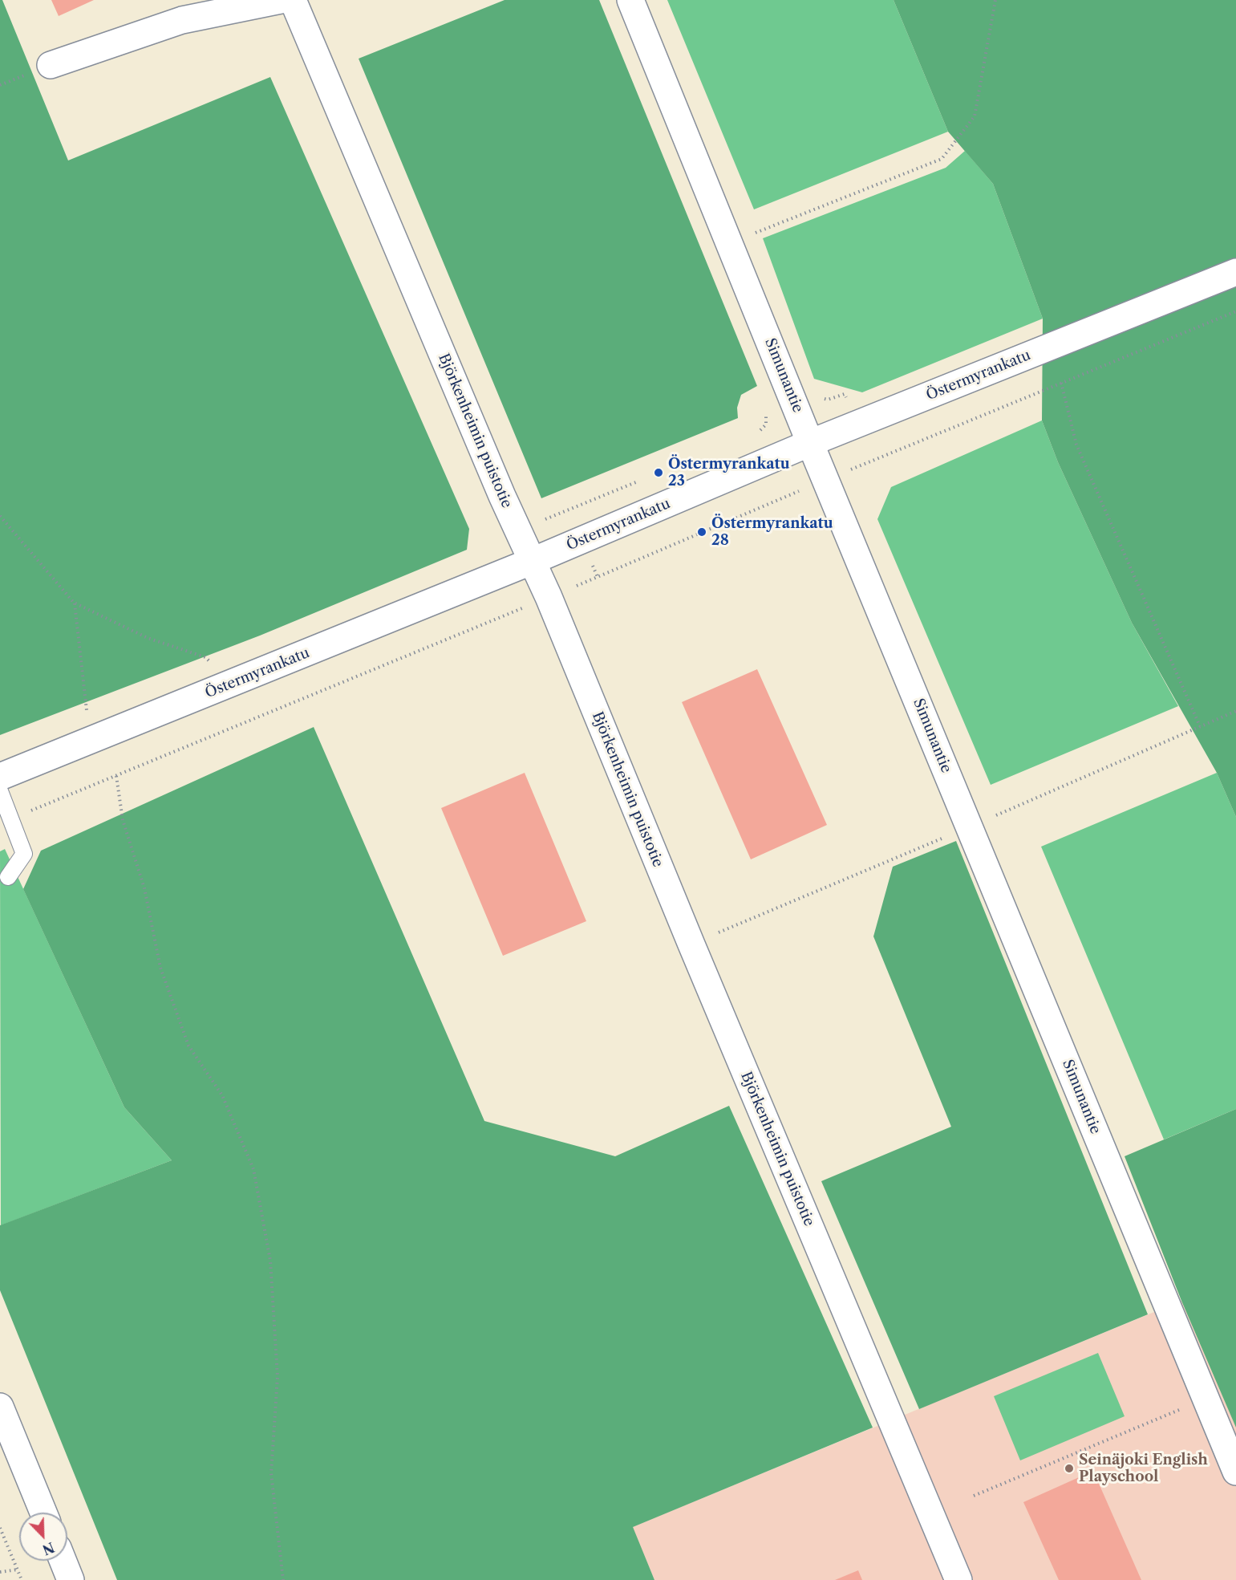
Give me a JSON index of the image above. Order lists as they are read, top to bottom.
{
  "streets": {
    "street": ["Simunantie", "Östermyrankatu", "Björkenheimin puistotie"]
  },
  "crossings": [
    ["Simunantie", "Östermyrankatu"],
    ["Östermyrankatu", "Björkenheimin puistotie"]
  ],
  "places": ["Östermyrankatu 23", "Östermyrankatu 28", "Seinäjoki English Playschool"],
  "north": "bottom right"
}
